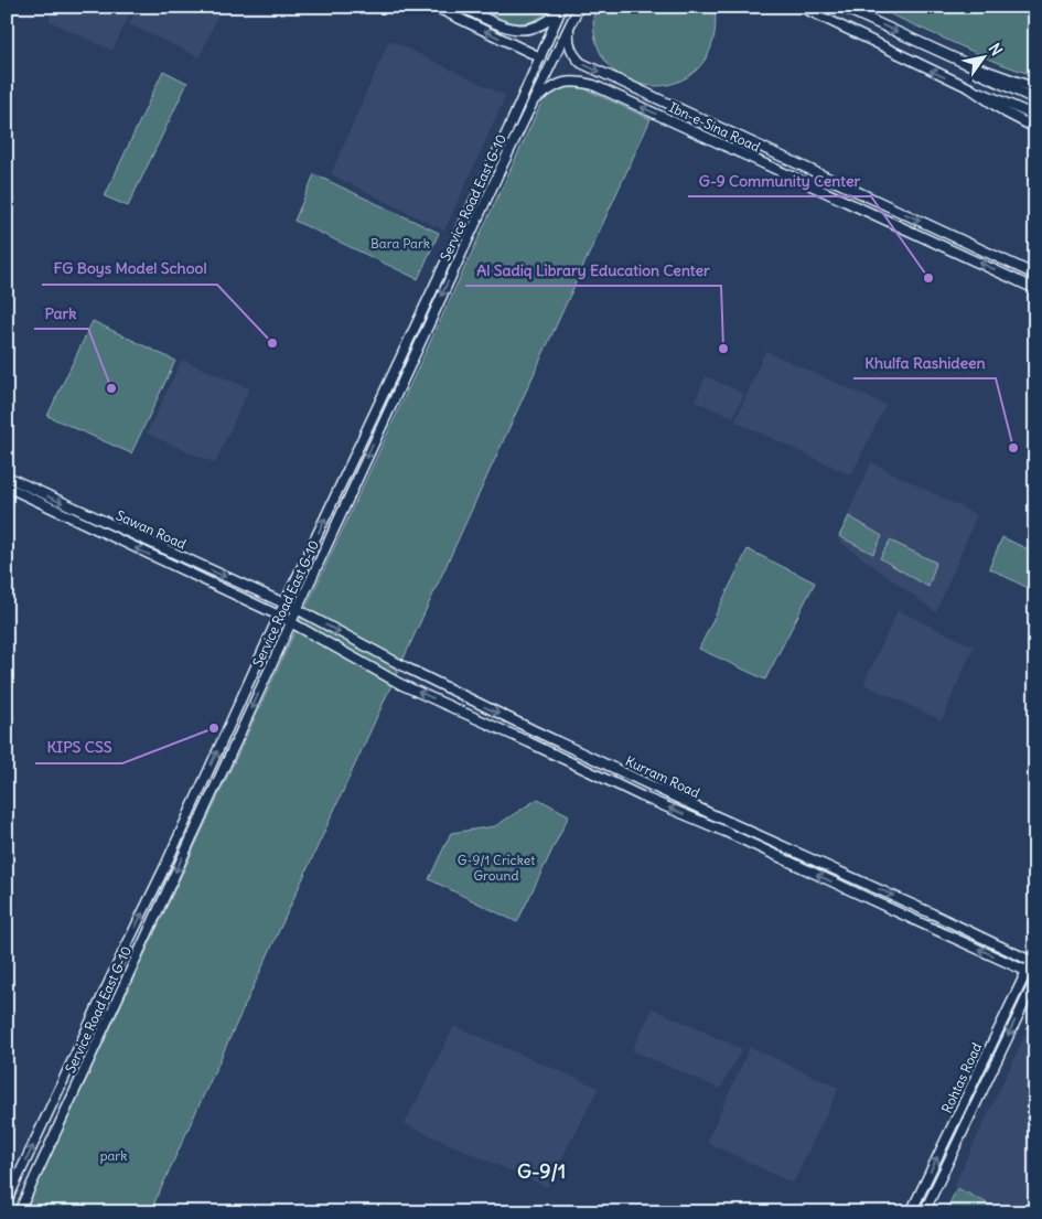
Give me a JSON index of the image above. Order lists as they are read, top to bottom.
{
  "streets": {
    "main road": [
      "Ibn-e-Sina Road",
      "Service Road East G-10",
      "Sawan Road",
      "Kurram Road",
      "Rohtas Road"
    ]
  },
  "crossings": [
    ["Ibn-e-Sina Road", "Service Road East G-10"],
    ["Service Road East G-10", "Sawan Road"],
    ["Service Road East G-10", "Kurram Road"],
    ["Sawan Road", "Kurram Road"],
    ["Kurram Road", "Rohtas Road"]
  ],
  "districts": ["G-9/1"],
  "parks": ["Bara Park", "G-9/1 Cricket Ground", "park"],
  "places": [
    "G-9 Community Center",
    "FG Boys Model School",
    "Al Sadiq Library Education Center",
    "Park",
    "Khulfa Rashideen",
    "KIPS CSS"
  ],
  "north": "top right"
}
